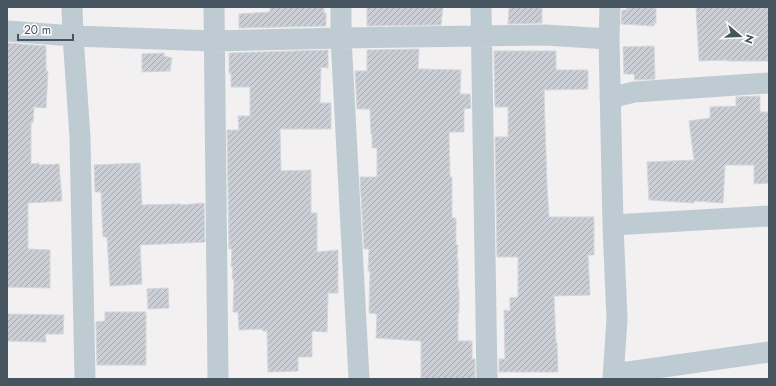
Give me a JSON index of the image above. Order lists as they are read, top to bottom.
{
  "scale_bar": "20 m",
  "north": "right"
}
